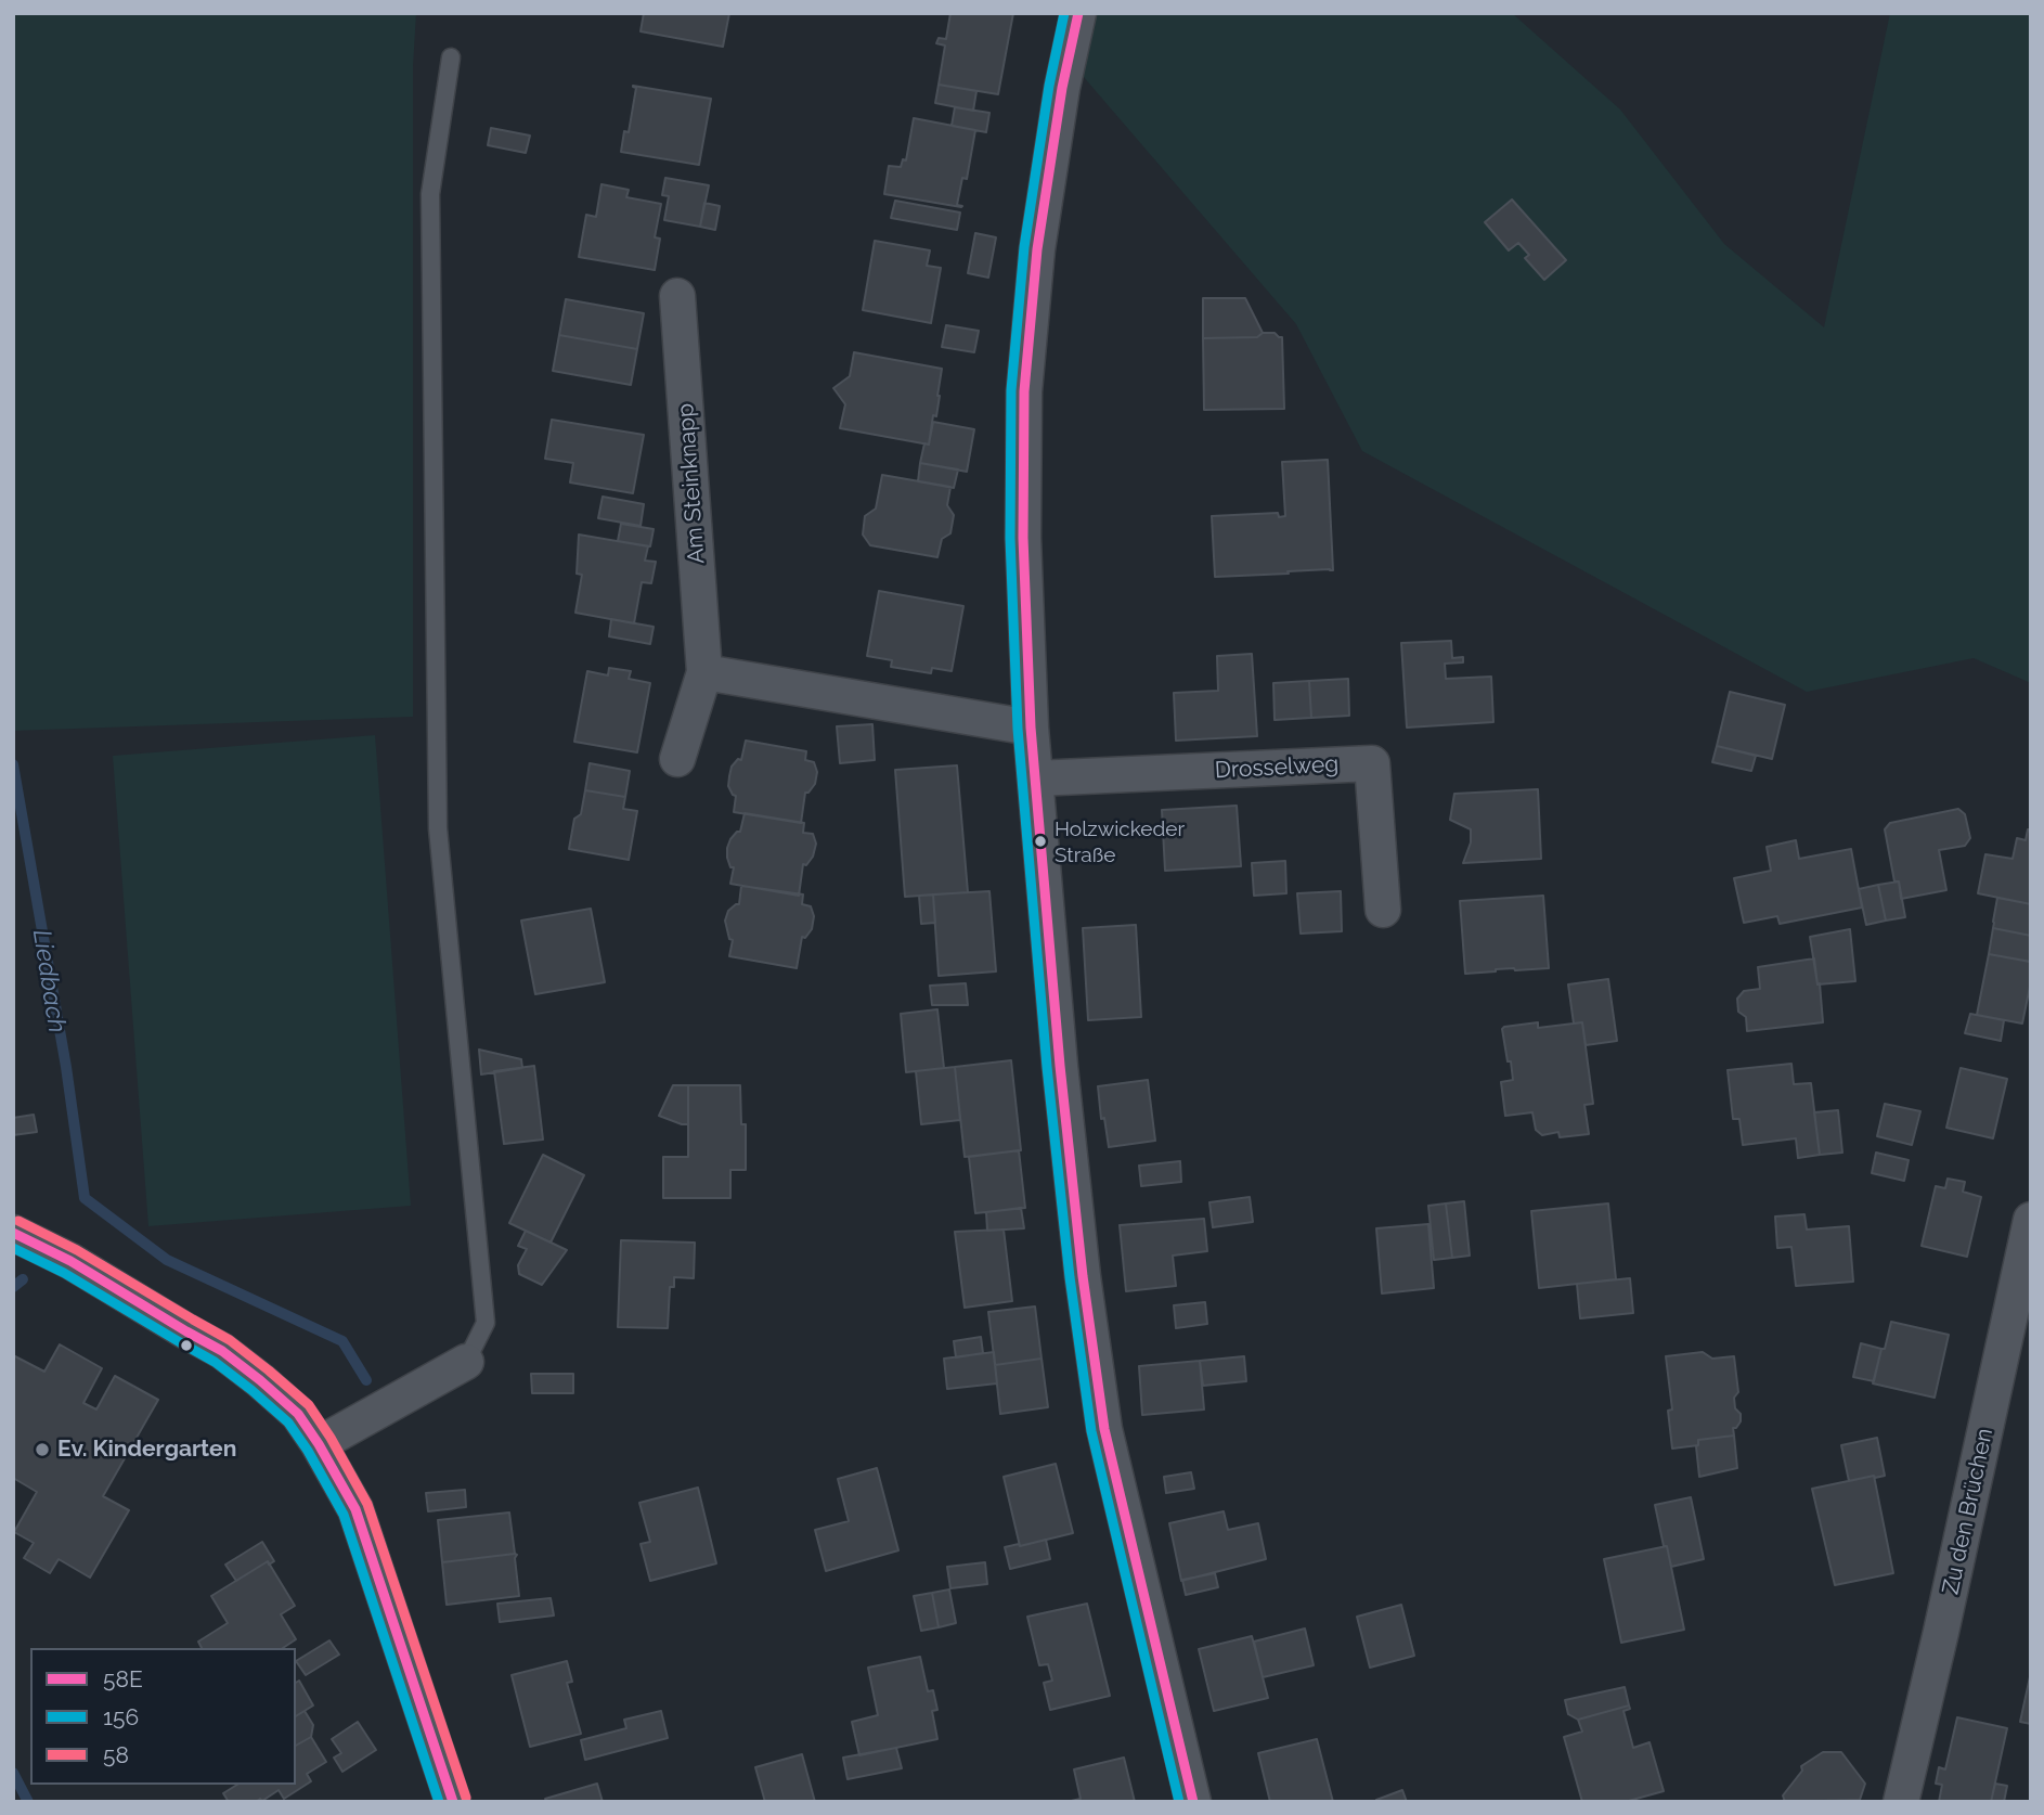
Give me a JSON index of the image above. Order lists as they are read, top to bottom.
{
  "streets": {
    "street": ["Am Steinknapp", "Drosselweg", "Zu den Brüchen"]
  },
  "water": ["Liedbach"],
  "places": ["Holzwickeder Straße", "Ev. Kindergarten"],
  "lines": ["transit line 58E", "transit line 156", "transit line 58"],
  "legend": ["58E", "156", "58"]
}
